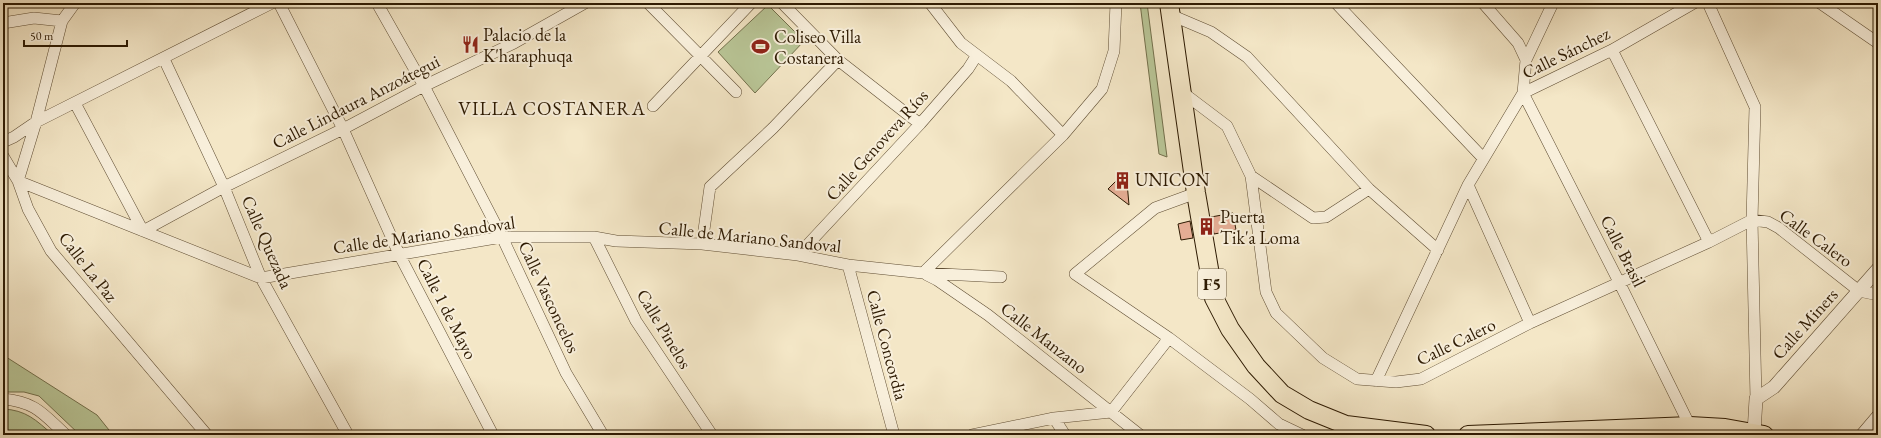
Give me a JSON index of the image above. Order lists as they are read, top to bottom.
{
  "streets": {
    "highway": ["F5"],
    "street": [
      "Calle Sánchez",
      "Calle Lindaura Anzoátegui",
      "Calle Genoveva Ríos",
      "Calle de Mariano Sandoval",
      "Calle Calero",
      "Calle Quezada",
      "Calle Brasil",
      "Calle La Paz",
      "Calle Vasconcelos",
      "Calle 1 de Mayo",
      "Calle Miners",
      "Calle Pinelos",
      "Calle Manzano",
      "Calle Concordia"
    ]
  },
  "crossings": [
    ["Calle Sánchez", "Calle Brasil"],
    ["Calle Lindaura Anzoátegui", "Calle Quezada"],
    ["Calle Lindaura Anzoátegui", "Calle Vasconcelos"],
    ["Calle Lindaura Anzoátegui", "Calle 1 de Mayo"],
    ["Calle Genoveva Ríos", "Calle de Mariano Sandoval"],
    ["Calle de Mariano Sandoval", "Calle Quezada"],
    ["Calle de Mariano Sandoval", "Calle Vasconcelos"],
    ["Calle de Mariano Sandoval", "Calle 1 de Mayo"],
    ["Calle de Mariano Sandoval", "Calle Pinelos"],
    ["Calle de Mariano Sandoval", "Calle Manzano"],
    ["Calle de Mariano Sandoval", "Calle Concordia"],
    ["Calle Calero", "Calle Brasil"],
    ["Calle Calero", "F5"],
    ["Calle Calero", "Calle Miners"]
  ],
  "districts": ["VILLA COSTANERA"],
  "places": {
    "restaurant": ["Palacio de la K'haraphuqa"],
    "sports": ["Coliseo Villa Costanera"],
    "building": ["UNICON", "Puerta Tik'a Loma"]
  },
  "scale_bar": "50 m"
}
